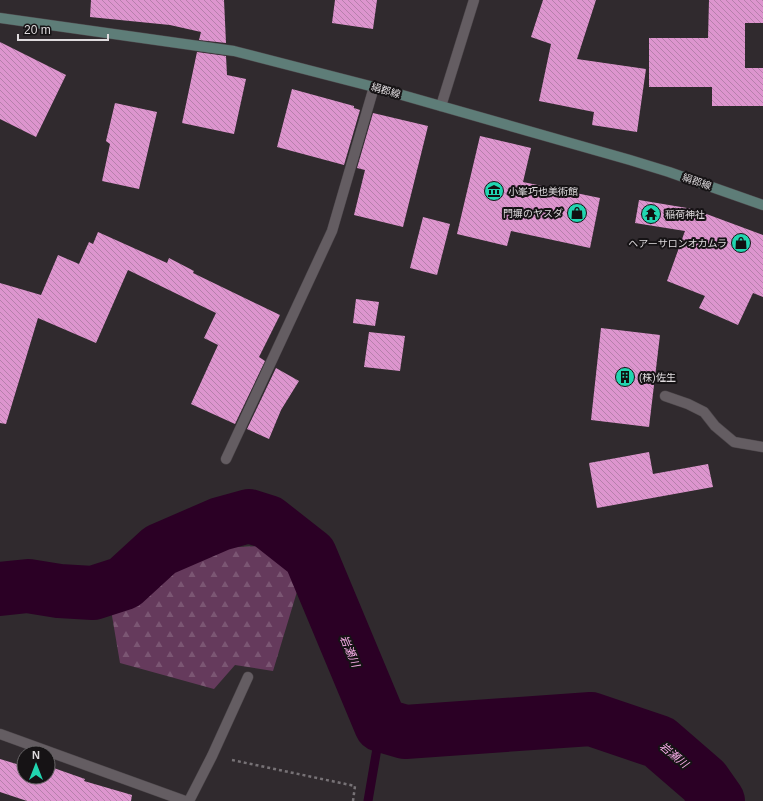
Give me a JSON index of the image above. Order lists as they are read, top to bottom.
{
  "streets": {
    "main road": ["絹郡線"]
  },
  "water": ["岩瀬川"],
  "places": {
    "museum": ["小峯巧也美術館"],
    "shop": ["門塀のヤスダ", "ヘアーサロンオカムラ"],
    "temple": ["稲荷神社"],
    "building": ["(株)佐生"]
  },
  "scale_bar": "20 m",
  "north": "top"
}
